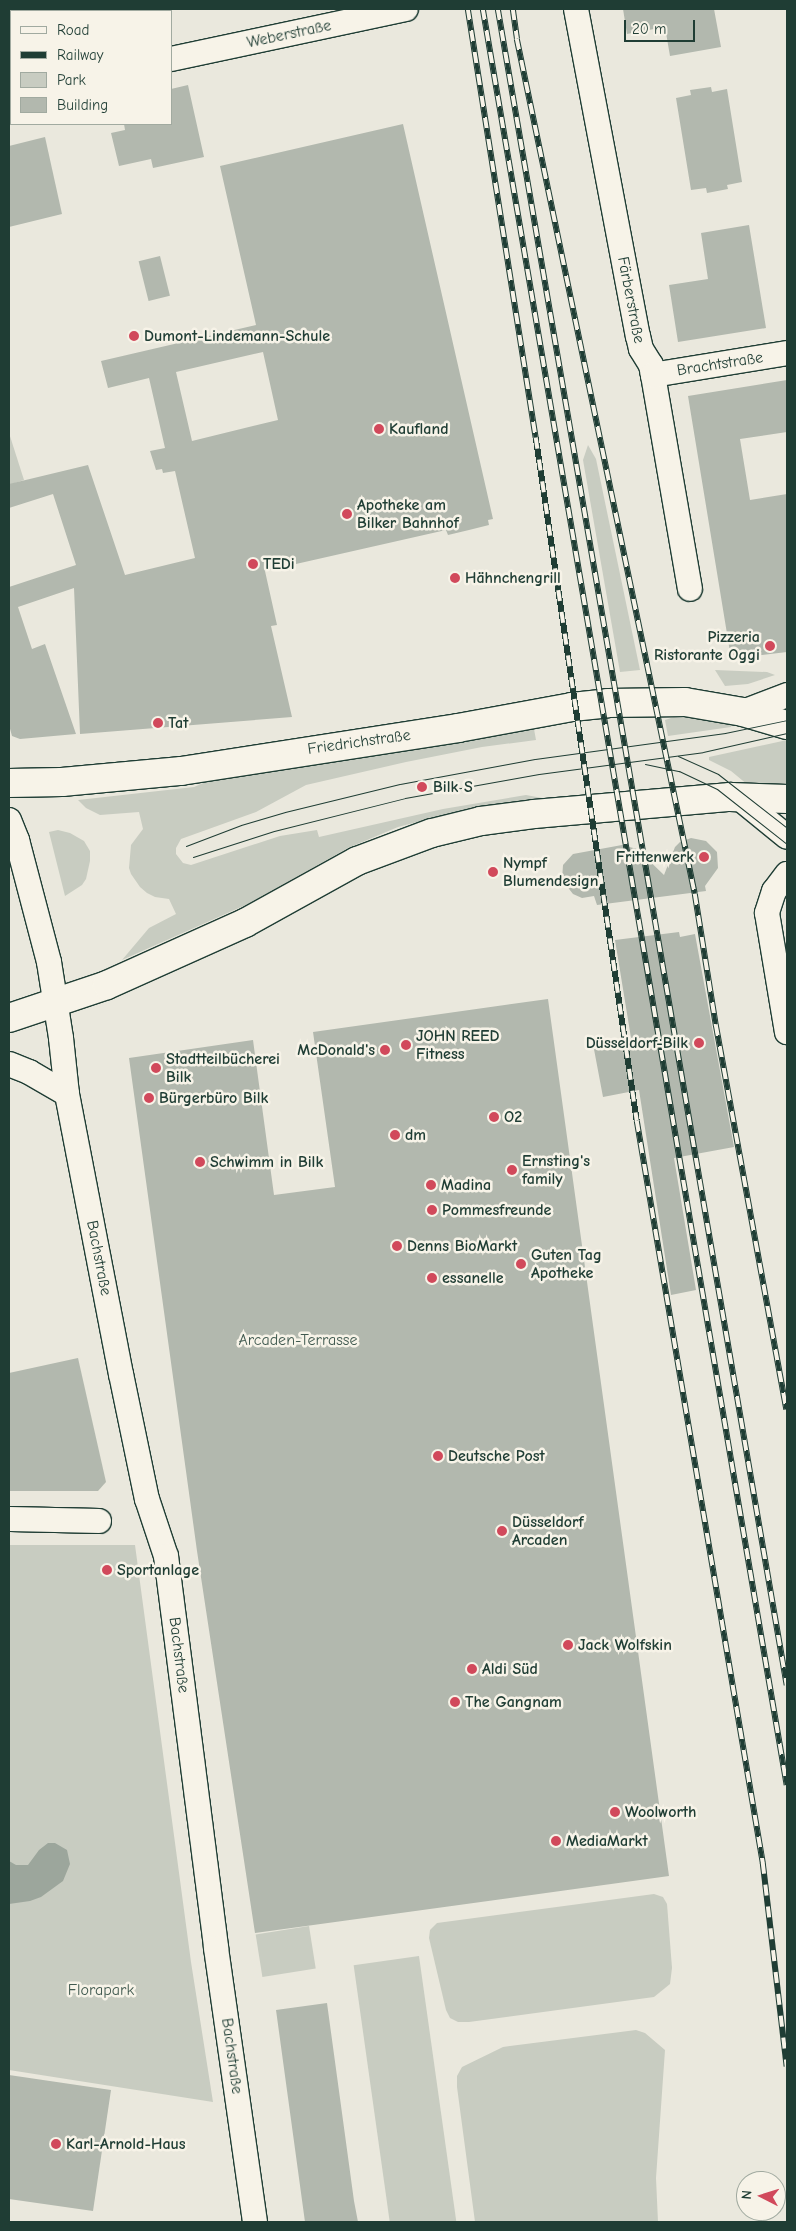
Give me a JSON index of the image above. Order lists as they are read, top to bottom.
{
  "streets": {
    "main road": ["Friedrichstraße"],
    "street": [
      "Weberstraße",
      "Färberstraße",
      "Brachtstraße",
      "Bachstraße"
    ]
  },
  "crossings": [
    ["Färberstraße", "Brachtstraße"]
  ],
  "parks": ["Arcaden-Terrasse", "Florapark"],
  "places": [
    "Dumont-Lindemann-Schule",
    "Kaufland",
    "Apotheke am Bilker Bahnhof",
    "TEDi",
    "Hähnchengrill",
    "Pizzeria Ristorante Oggi",
    "Tat",
    "Bilk S",
    "Frittenwerk",
    "Nympf Blumendesign",
    "Düsseldorf-Bilk",
    "JOHN REED Fitness",
    "McDonald's",
    "Stadtteilbücherei Bilk",
    "Bürgerbüro Bilk",
    "O2",
    "dm",
    "Schwimm in Bilk",
    "Ernsting's family",
    "Madina",
    "Pommesfreunde",
    "Denns BioMarkt",
    "Guten Tag Apotheke",
    "essanelle",
    "Deutsche Post",
    "Düsseldorf Arcaden",
    "Sportanlage",
    "Jack Wolfskin",
    "Aldi Süd",
    "The Gangnam",
    "Woolworth",
    "MediaMarkt",
    "Karl-Arnold-Haus"
  ],
  "legend": [
    "Road",
    "Railway",
    "Park",
    "Building"
  ],
  "scale_bar": "20 m",
  "north": "left"
}
